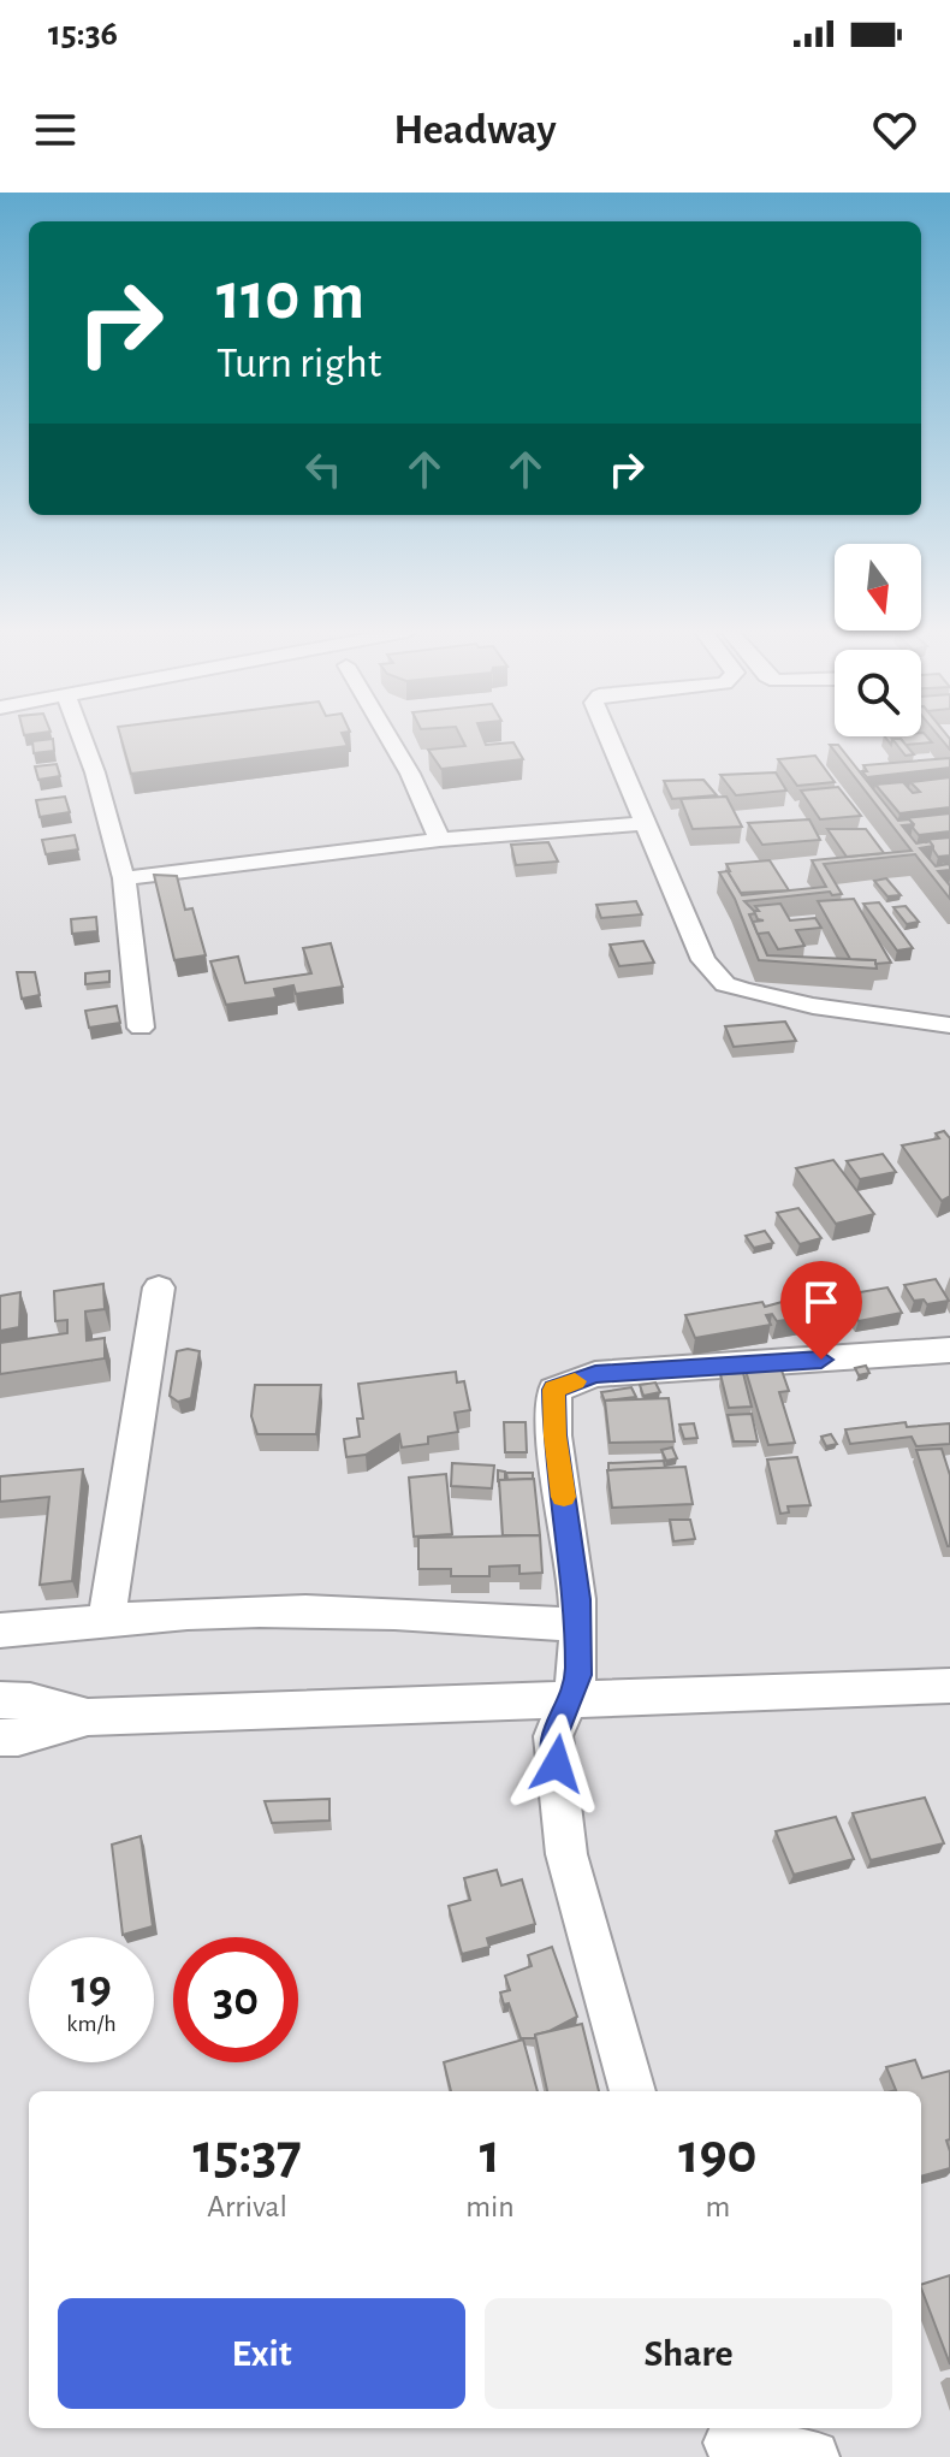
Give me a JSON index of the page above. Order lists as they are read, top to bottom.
{
  "north": "bottom",
  "page": {
    "status": "15:36",
    "header": "Headway",
    "turn": ["110 m", "Turn right"],
    "speed": "19 km/h",
    "limit": "30",
    "eta": [
      "15:37",
      "Arrival",
      "1",
      "min",
      "190",
      "m"
    ],
    "buttons": ["Exit", "Share"]
  }
}
